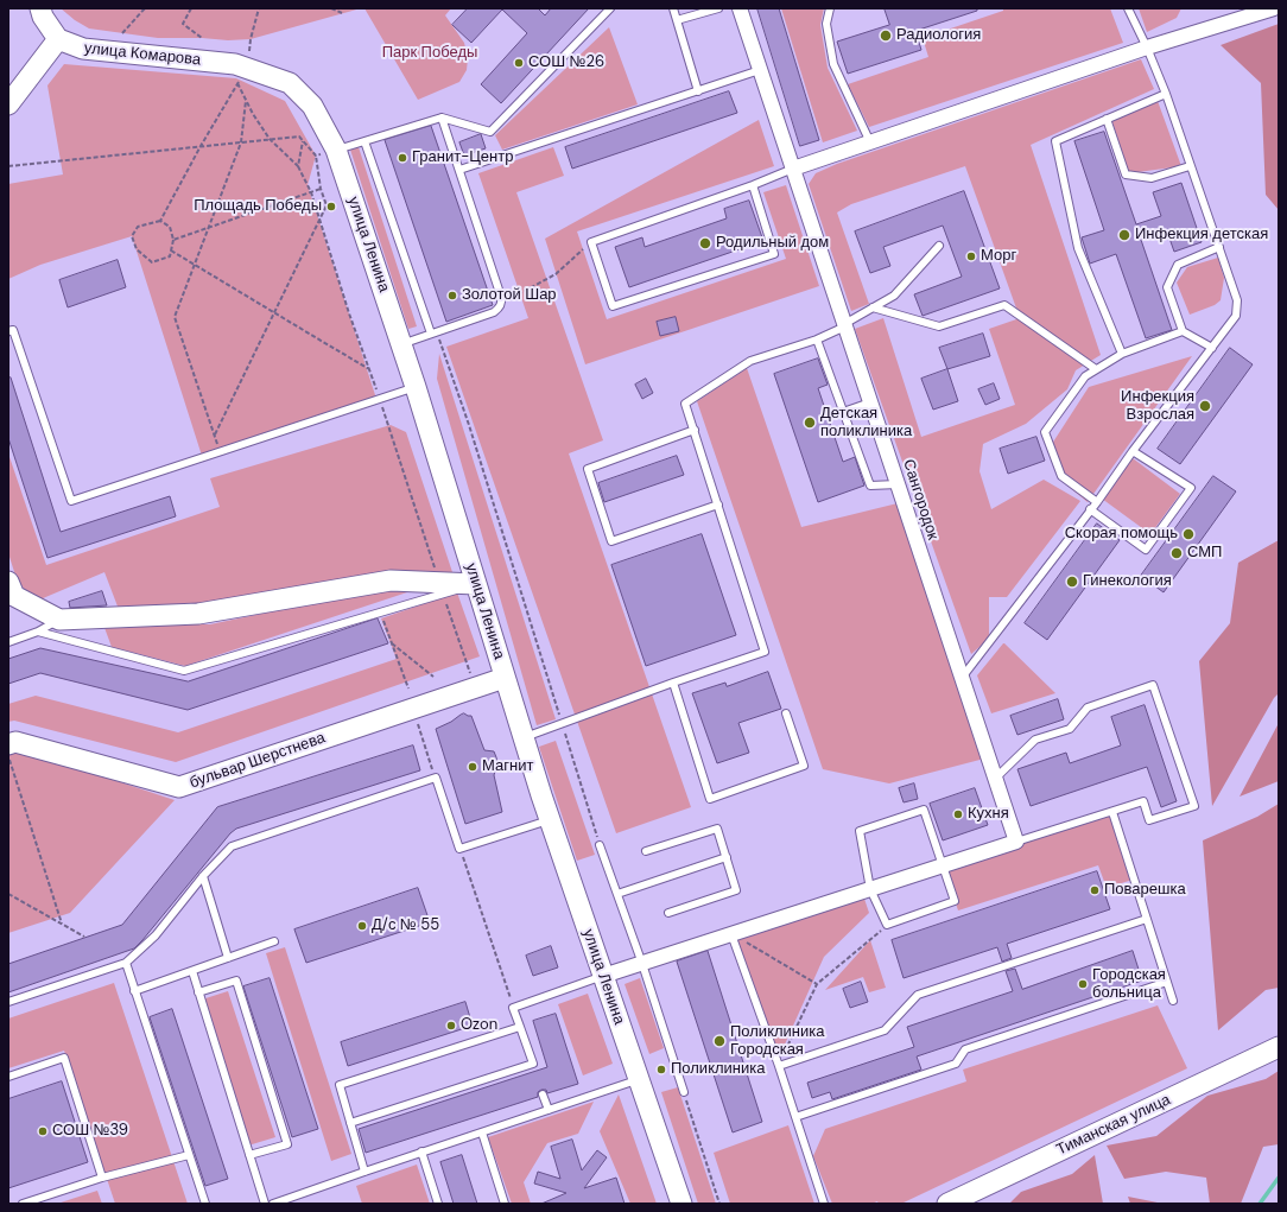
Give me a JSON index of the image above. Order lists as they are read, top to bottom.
{
  "streets": {
    "main road": [
      "улица Комарова",
      "улица Ленина",
      "бульвар Шерстнева",
      "Тиманская улица"
    ],
    "street": ["Сангородок"]
  },
  "crossings": [
    ["улица Комарова", "улица Ленина"],
    ["улица Ленина", "бульвар Шерстнева"]
  ],
  "parks": ["Парк Победы"],
  "places": [
    "Радиология",
    "СОШ №26",
    "Гранит-Центр",
    "Площадь Победы",
    "Инфекция детская",
    "Родильный дом",
    "Морг",
    "Золотой Шар",
    "Инфекция Взрослая",
    "Детская поликлиника",
    "Скорая помощь",
    "СМП",
    "Гинекология",
    "Магнит",
    "Кухня",
    "Поварешка",
    "Д/с № 55",
    "Городская больница",
    "Ozon",
    "Поликлиника Городская",
    "Поликлиника",
    "СОШ №39"
  ]
}
